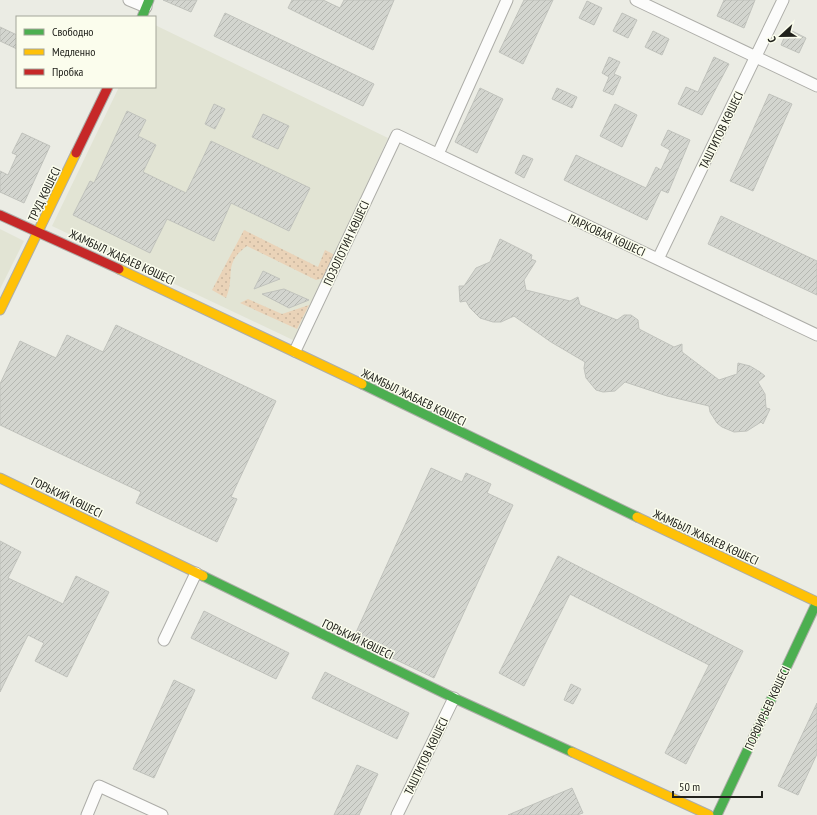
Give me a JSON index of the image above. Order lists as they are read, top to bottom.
{
  "streets": {
    "street": [
      "ТАШТИТОВ КӨШЕСІ",
      "ТРУД КӨШЕСІ",
      "ПАРКОВАЯ КӨШЕСІ",
      "ПОЗОЛОТИН КӨШЕСІ",
      "ЖАМБЫЛ ЖАБАЕВ КӨШЕСІ",
      "ГОРЬКИЙ КӨШЕСІ",
      "ПОРФИРЬЕВ КӨШЕСІ"
    ]
  },
  "crossings": [
    ["ТАШТИТОВ КӨШЕСІ", "ПАРКОВАЯ КӨШЕСІ"],
    ["ТАШТИТОВ КӨШЕСІ", "ГОРЬКИЙ КӨШЕСІ"],
    ["ТРУД КӨШЕСІ", "ЖАМБЫЛ ЖАБАЕВ КӨШЕСІ"],
    ["ПАРКОВАЯ КӨШЕСІ", "ПОЗОЛОТИН КӨШЕСІ"],
    ["ПОЗОЛОТИН КӨШЕСІ", "ЖАМБЫЛ ЖАБАЕВ КӨШЕСІ"],
    ["ЖАМБЫЛ ЖАБАЕВ КӨШЕСІ", "ПОРФИРЬЕВ КӨШЕСІ"]
  ],
  "legend": ["Свободно", "Медленно", "Пробка"],
  "scale_bar": "50 m",
  "north": "left"
}
